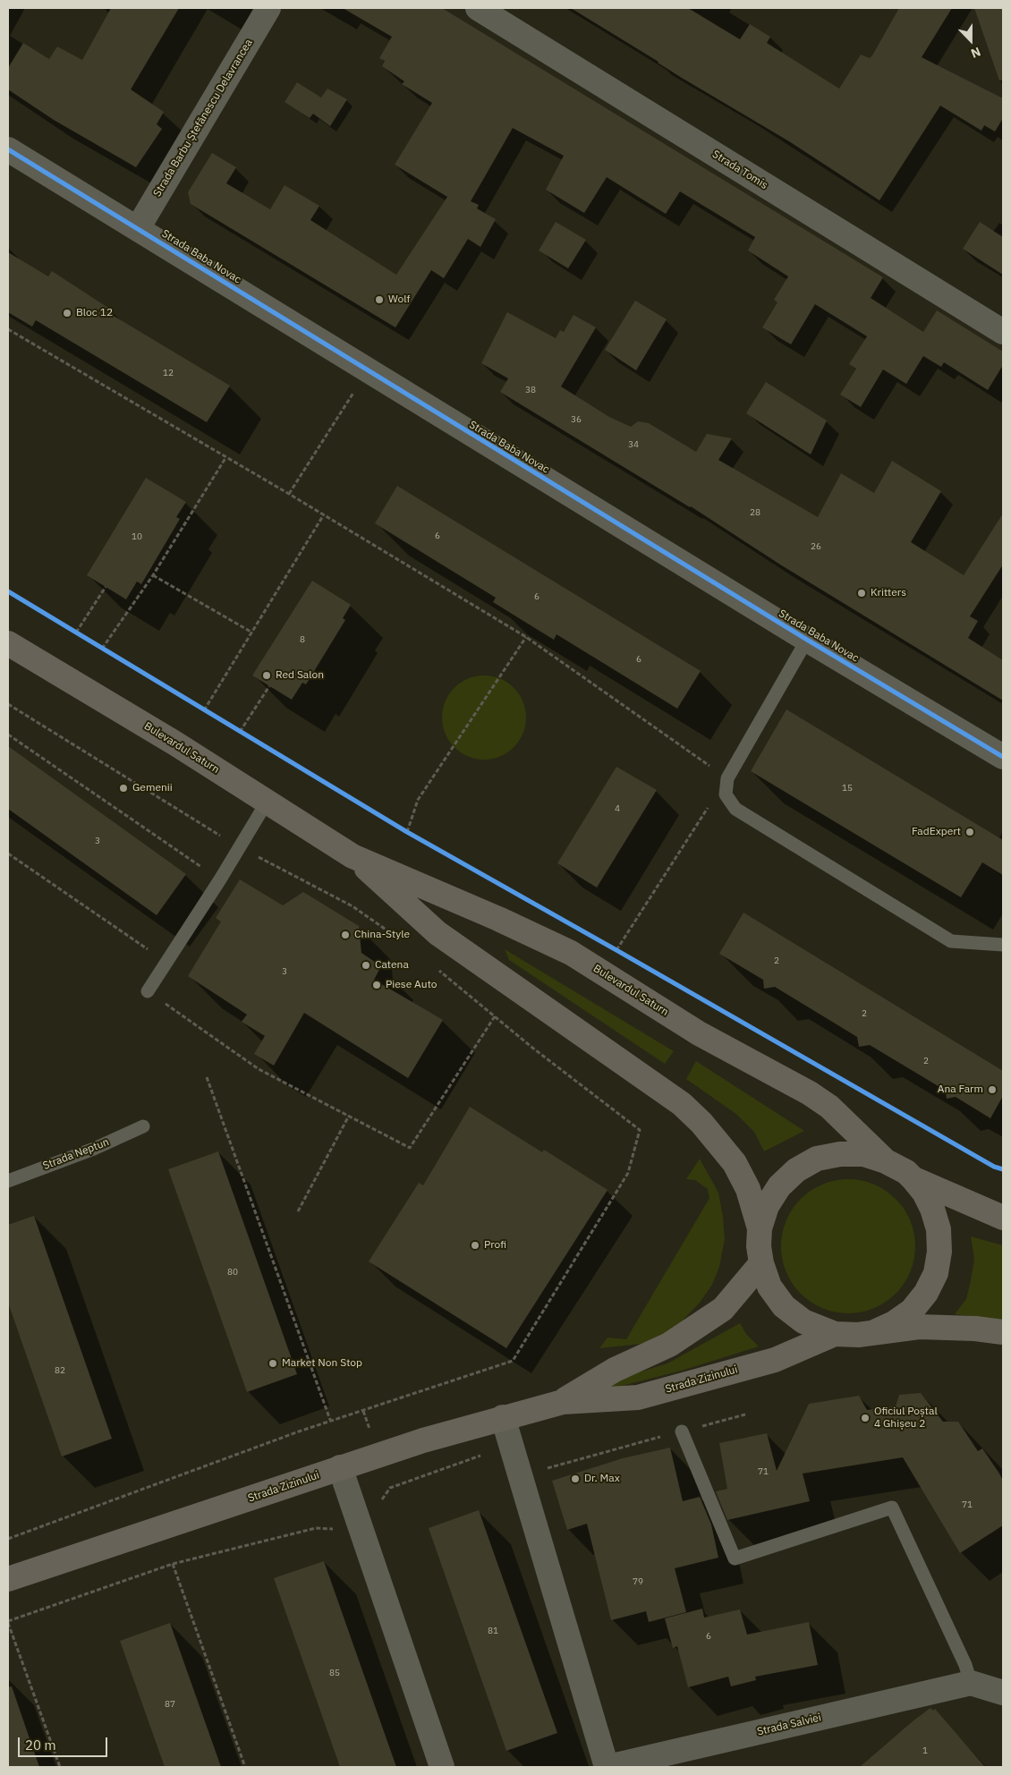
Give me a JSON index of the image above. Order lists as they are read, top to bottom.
{
  "streets": {
    "main road": ["Bulevardul Saturn", "Strada Zizinului"],
    "street": [
      "Strada Barbu Ștefănescu Delavrancea",
      "Strada Tomis",
      "Strada Baba Novac",
      "Strada Salviei"
    ],
    "lane": ["Strada Neptun"]
  },
  "crossings": [
    ["Strada Barbu Ștefănescu Delavrancea", "Strada Baba Novac"]
  ],
  "places": [
    "Wolf",
    "Bloc 12",
    "Kritters",
    "Red Salon",
    "Gemenii",
    "FadExpert",
    "China-Style",
    "Catena",
    "Piese Auto",
    "Ana Farm",
    "Profi",
    "Market Non Stop",
    "Oficiul Poștal 4 Ghișeu 2",
    "Dr. Max"
  ],
  "house_numbers": [
    "12",
    "38",
    "36",
    "34",
    "28",
    "6",
    "10",
    "26",
    "6",
    "8",
    "6",
    "15",
    "4",
    "3",
    "2",
    "3",
    "2",
    "2",
    "80",
    "82",
    "71",
    "71",
    "79",
    "81",
    "6",
    "85",
    "87",
    "1"
  ],
  "scale_bar": "20 m",
  "north": "bottom"
}
